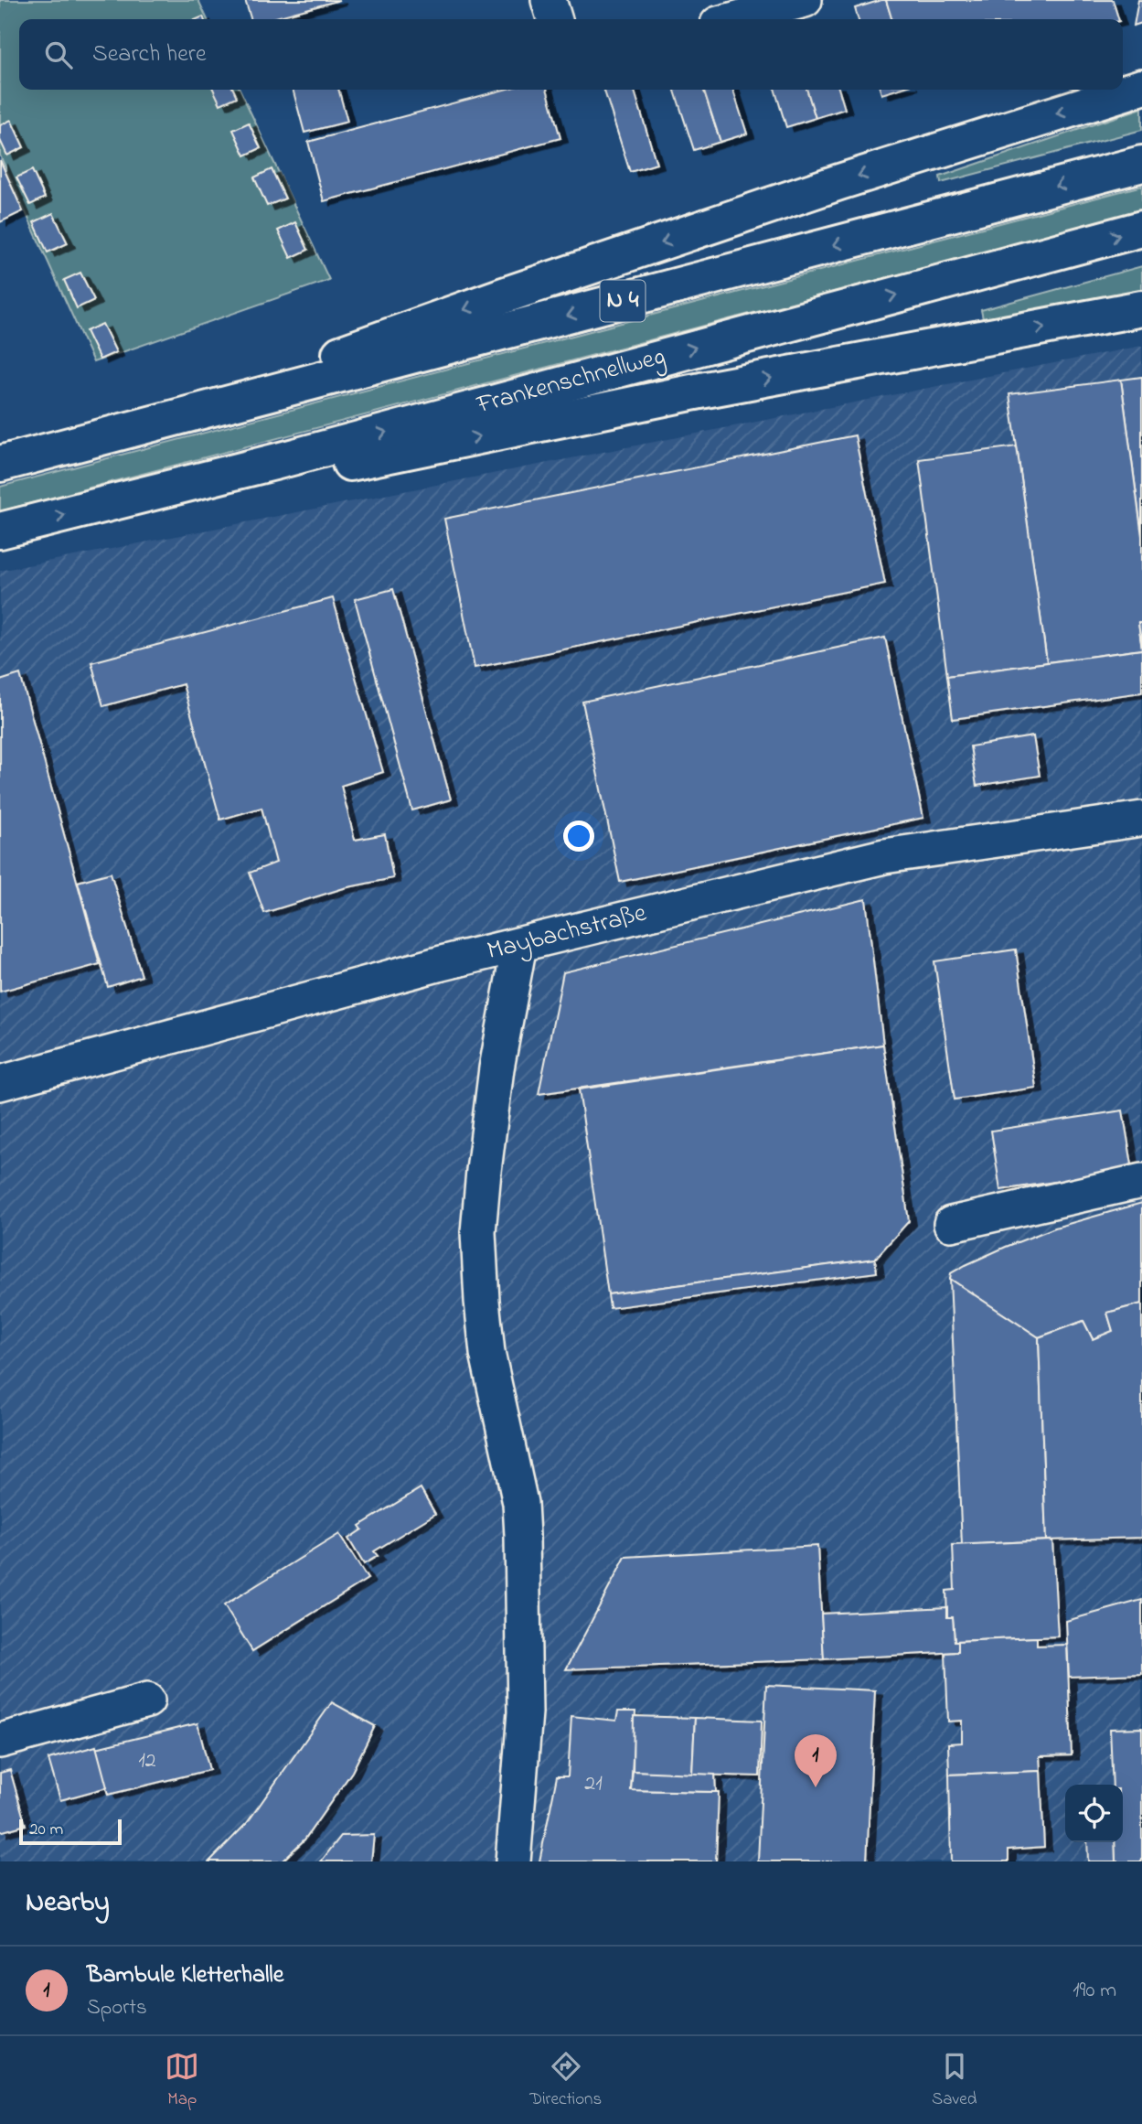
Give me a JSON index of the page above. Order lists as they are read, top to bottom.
{
  "streets": {
    "highway": ["N 4", "Frankenschnellweg"],
    "street": ["Maybachstraße"]
  },
  "house_numbers": ["12", "21"],
  "scale_bar": "20 m",
  "page": {
    "search": "Search here",
    "pins": "1",
    "scale": "20 m",
    "heading": "Nearby",
    "list": [
      {
        "mark": "1",
        "name": "Bambule Kletterhalle",
        "note": "Sports",
        "value": "190 m"
      }
    ],
    "nav": ["Map", "Directions", "Saved"]
  }
}
